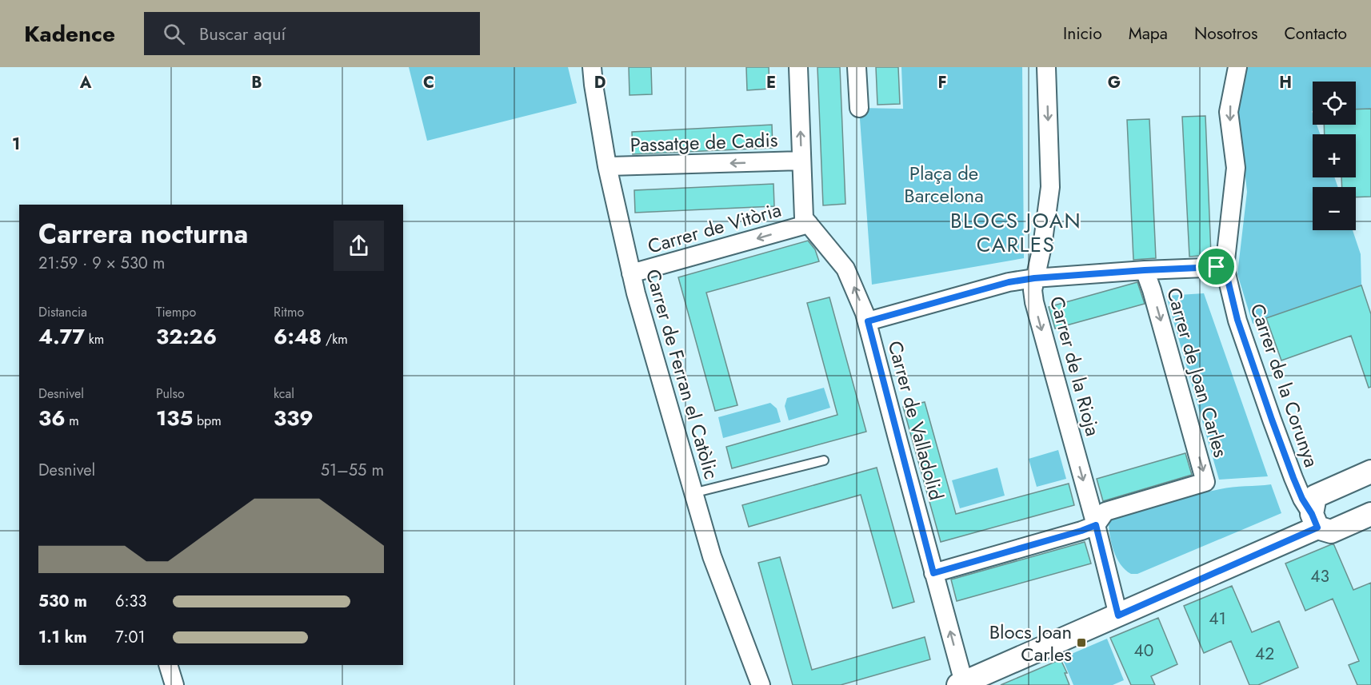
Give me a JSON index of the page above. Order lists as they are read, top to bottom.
{
  "streets": {
    "street": [
      "Passatge de Cadis",
      "Carrer de Vitòria",
      "Carrer de la Rioja",
      "Carrer de Joan Carles",
      "Carrer de Ferran el Catòlic",
      "Carrer de la Corunya",
      "Carrer de Valladolid"
    ]
  },
  "crossings": [
    ["Passatge de Cadis", "Carrer de Ferran el Catòlic"],
    ["Passatge de Cadis", "Carrer de Valladolid"],
    ["Carrer de Vitòria", "Carrer de Ferran el Catòlic"],
    ["Carrer de Vitòria", "Carrer de Valladolid"],
    ["Carrer de la Rioja", "Carrer de Joan Carles"]
  ],
  "one_way": [
    "Passatge de Cadis",
    "Carrer de Vitòria",
    "Carrer de la Rioja",
    "Carrer de la Corunya",
    "Carrer de Valladolid"
  ],
  "districts": ["BLOCS JOAN CARLES"],
  "parks": ["Plaça de Barcelona"],
  "places": {
    "transit": ["Blocs Joan Carles"]
  },
  "house_numbers": [
    "43",
    "41",
    "40",
    "42"
  ],
  "page": {
    "header": "Kadence",
    "search": "Buscar aquí",
    "nav": [
      "Inicio",
      "Mapa",
      "Nosotros",
      "Contacto"
    ],
    "map_buttons": ["+", "−"],
    "heading": ["Carrera nocturna", "21:59 · 9 × 530 m"],
    "stats": [
      ["Distancia", "4.77 km"],
      ["Tiempo", "32:26"],
      ["Ritmo", "6:48 /km"],
      ["Desnivel", "36 m"],
      ["Pulso", "135 bpm"],
      ["kcal", "339"]
    ],
    "chart": ["Desnivel", "51–55 m"],
    "list": [
      {
        "name": "530 m",
        "note": "6:33"
      },
      {
        "name": "1.1 km",
        "note": "7:01"
      }
    ]
  },
  "grid": {
    "columns": [
      "A",
      "B",
      "C",
      "D",
      "E",
      "F",
      "G",
      "H"
    ],
    "rows": ["1"]
  }
}
